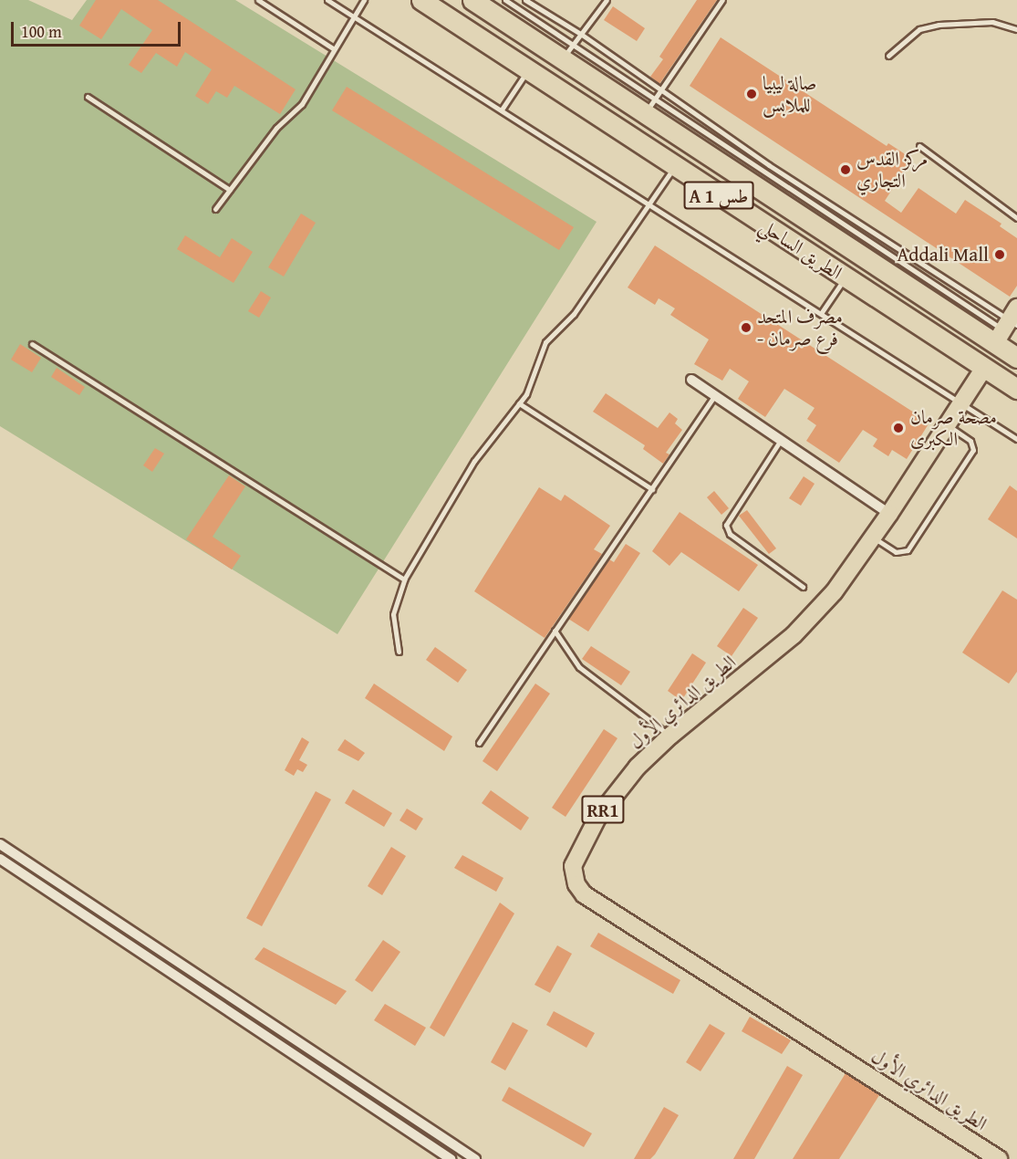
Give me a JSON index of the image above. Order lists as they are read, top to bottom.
{
  "streets": {
    "highway": ["A 1 طس", "الطريق الساحلي"],
    "main road": ["الطريق الدائري الأول", "RR1"]
  },
  "crossings": [
    ["الطريق الساحلي", "الطريق الدائري الأول"]
  ],
  "places": [
    "صالة ليبيا للملابس",
    "مركز القدس التجاري",
    "Addali Mall",
    "مصرف المتحد - فرع صرمان",
    "مصحة صرمان الكبرى"
  ],
  "scale_bar": "100 m"
}
